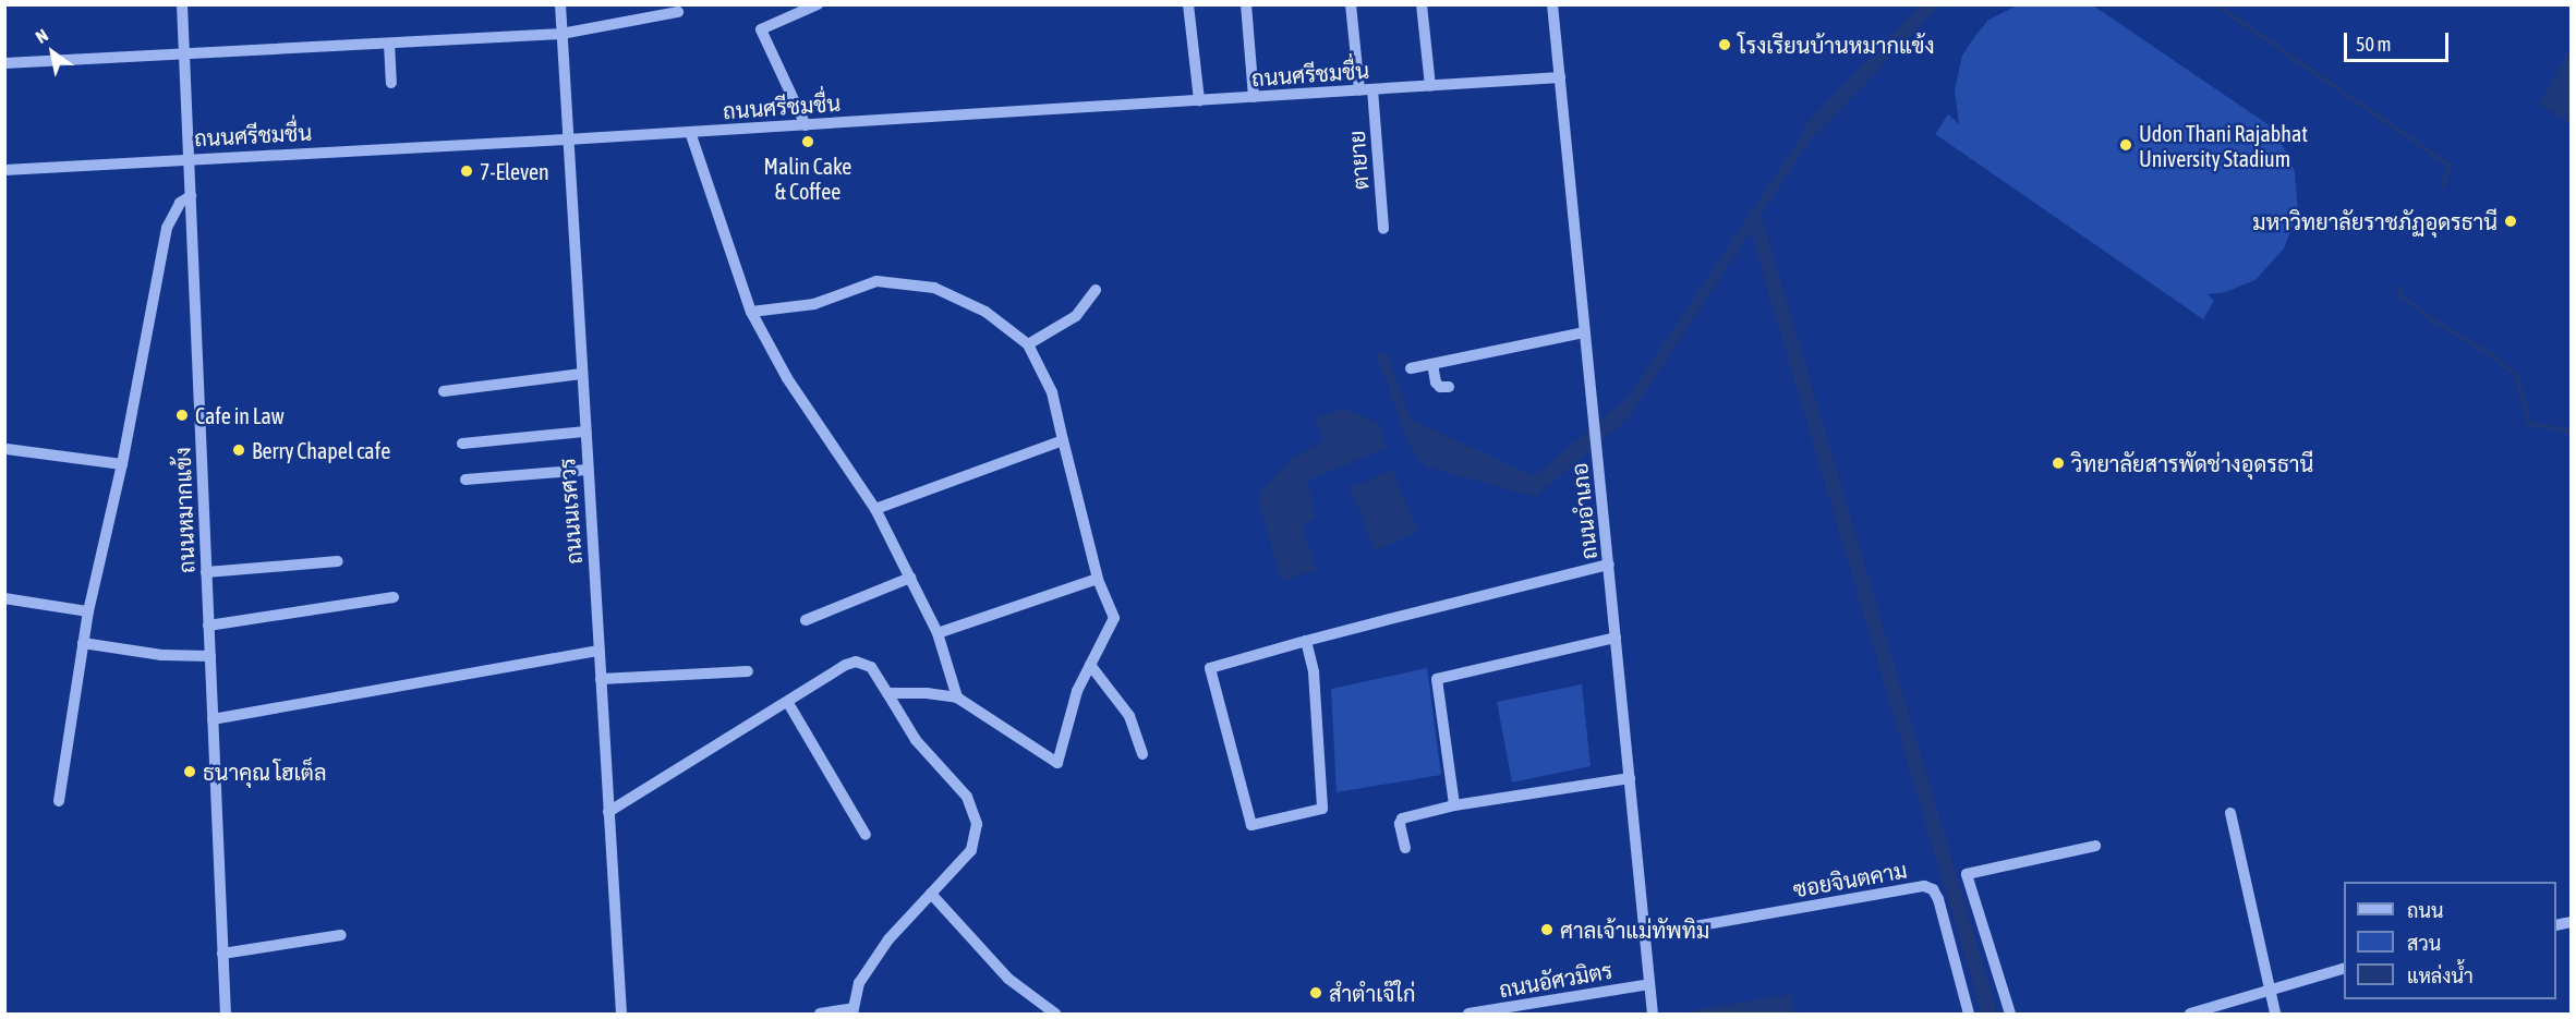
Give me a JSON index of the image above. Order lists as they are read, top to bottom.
{
  "streets": {
    "street": [
      "ถนนศรีชมชื่น",
      "ตายาย",
      "ถนนหมากแข้ง",
      "ถนนนเรศวร",
      "ถนนอำเภอ",
      "ซอยจินตคาม",
      "ถนนอัศวมิตร"
    ]
  },
  "crossings": [
    ["ถนนศรีชมชื่น", "ตายาย"],
    ["ถนนศรีชมชื่น", "ถนนหมากแข้ง"],
    ["ถนนศรีชมชื่น", "ถนนนเรศวร"],
    ["ถนนศรีชมชื่น", "ถนนอำเภอ"],
    ["ถนนอำเภอ", "ซอยจินตคาม"],
    ["ถนนอำเภอ", "ถนนอัศวมิตร"]
  ],
  "places": [
    "โรงเรียนบ้านหมากแข้ง",
    "Malin Cake & Coffee",
    "Udon Thani Rajabhat University Stadium",
    "7-Eleven",
    "มหาวิทยาลัยราชภัฏอุดรธานี",
    "Cafe in Law",
    "Berry Chapel cafe",
    "วิทยาลัยสารพัดช่างอุดรธานี",
    "ธนาคุณ โฮเต็ล",
    "ศาลเจ้าแม่ทัพทิม",
    "สำตำเจ๊ใก่"
  ],
  "legend": ["ถนน", "สวน", "แหล่งน้ำ"],
  "scale_bar": "50 m",
  "north": "top left"
}
